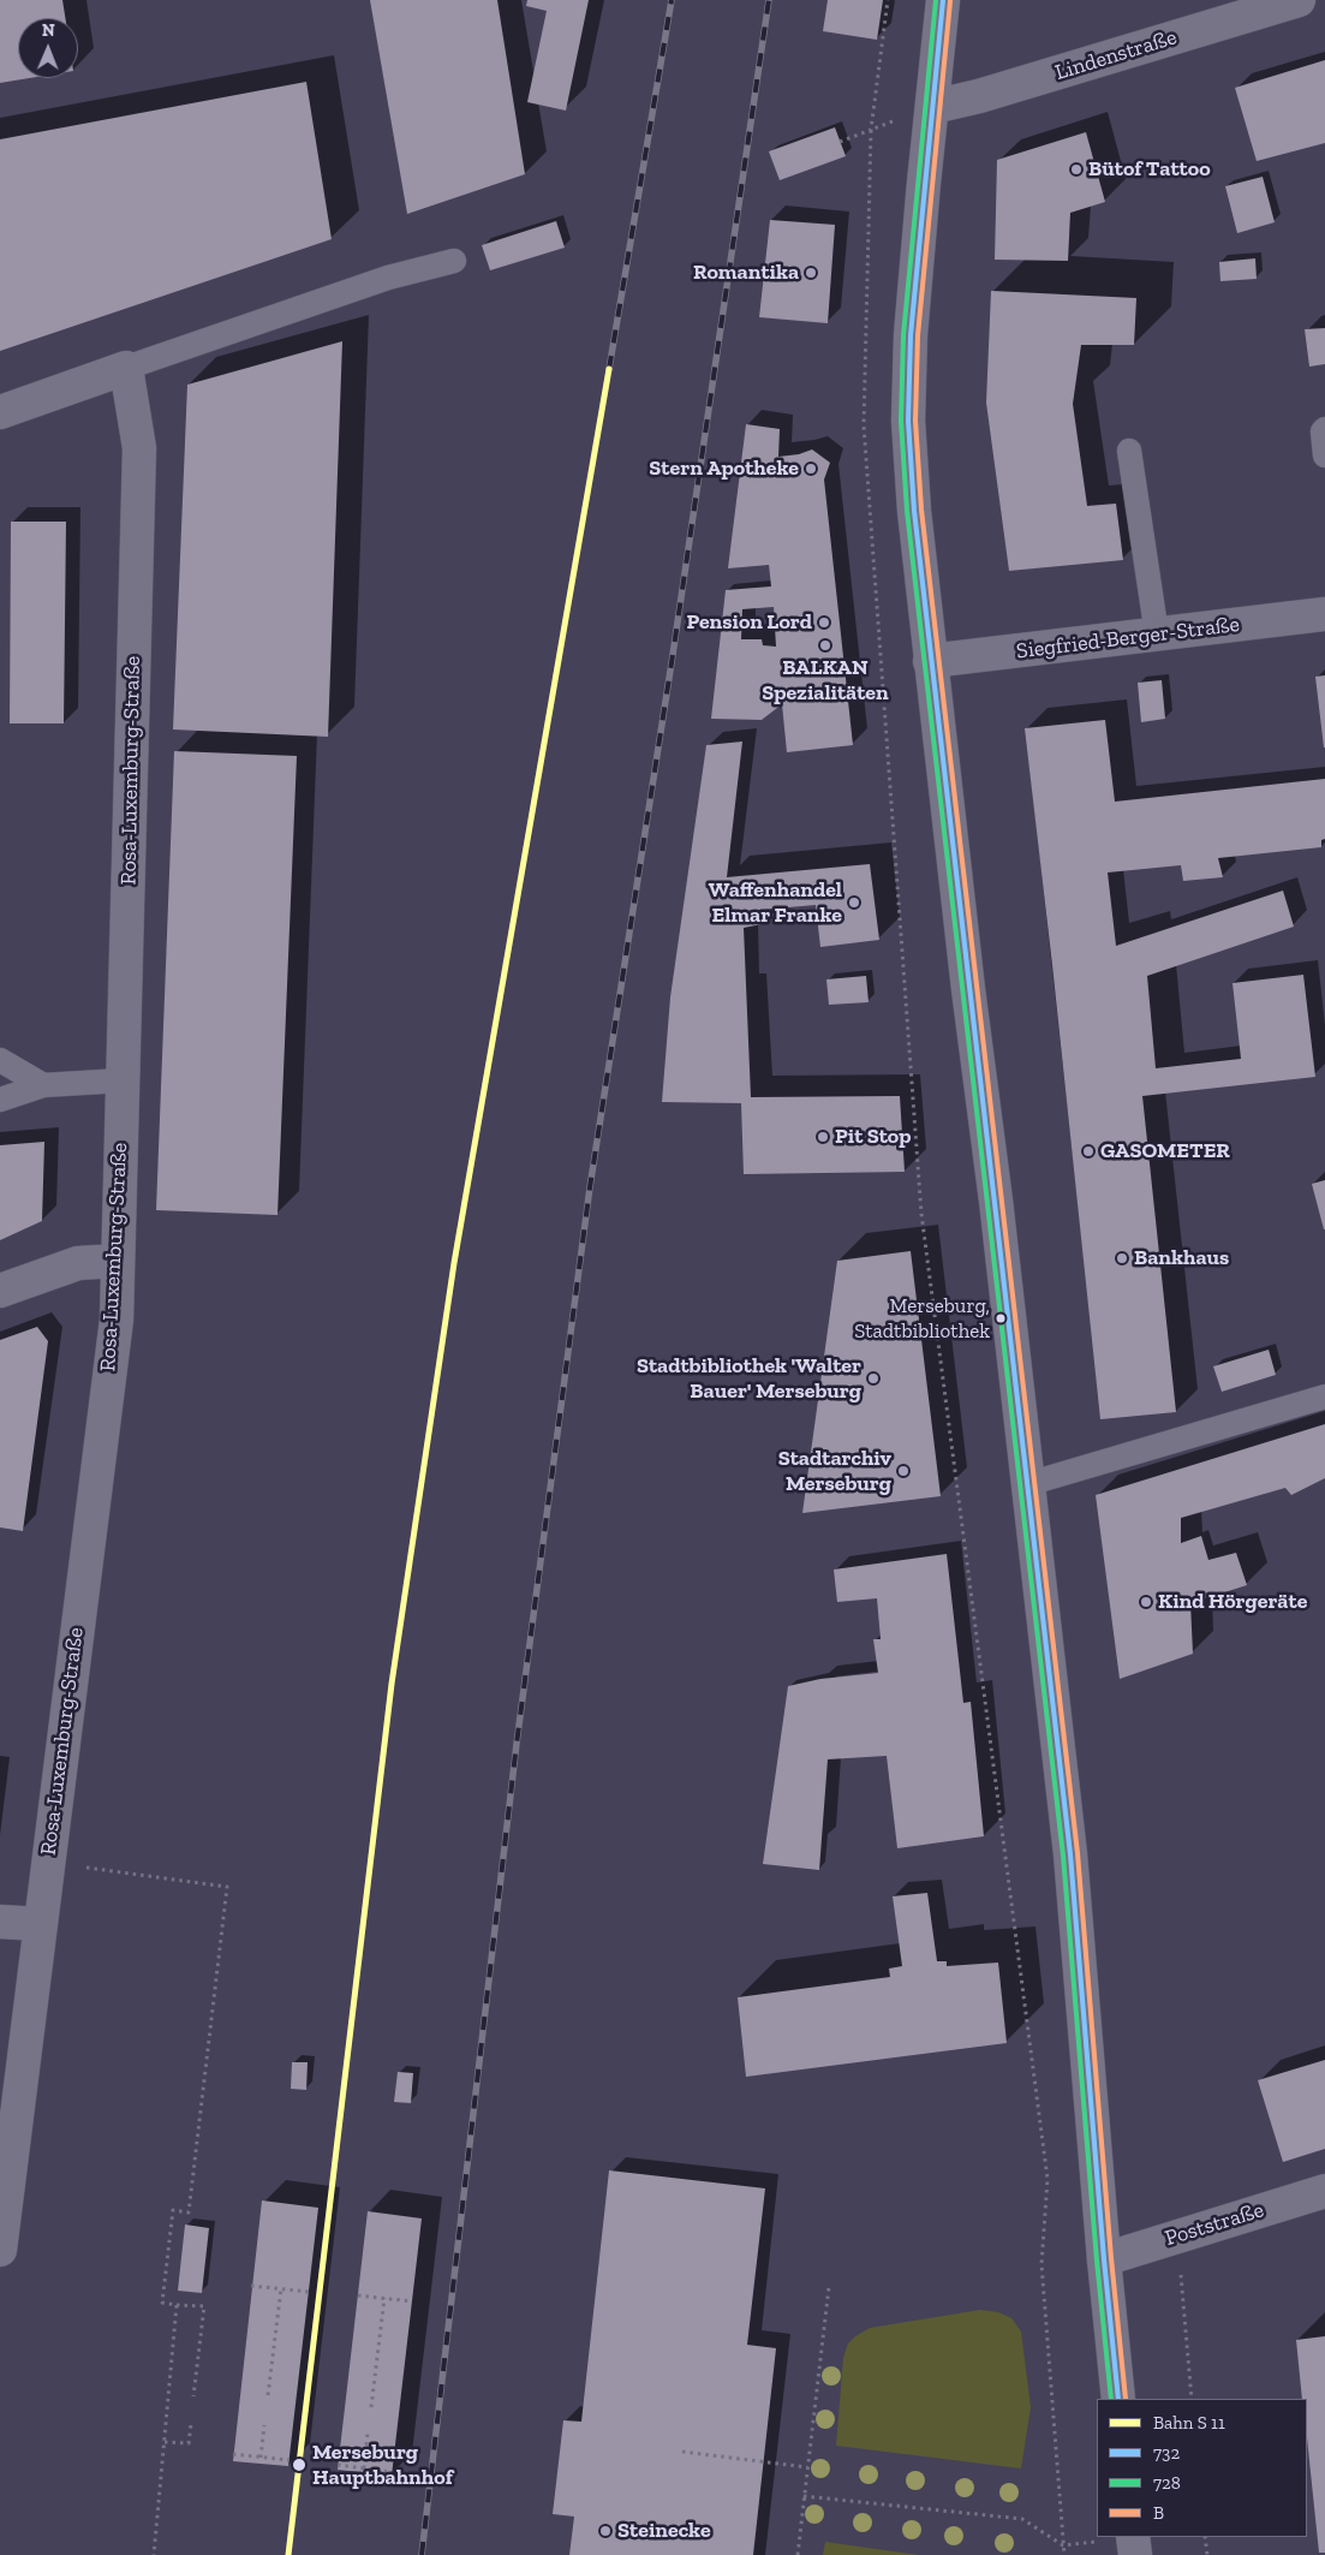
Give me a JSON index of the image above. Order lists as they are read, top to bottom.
{
  "streets": {
    "street": [
      "Lindenstraße",
      "Siegfried-Berger-Straße",
      "Rosa-Luxemburg-Straße",
      "Poststraße"
    ]
  },
  "places": [
    "Bütof Tattoo",
    "Romantika",
    "Stern Apotheke",
    "Pension Lord",
    "BALKAN Spezialitäten",
    "Waffenhandel Elmar Franke",
    "Pit Stop",
    "GASOMETER",
    "Bankhaus",
    "Merseburg, Stadtbibliothek",
    "Stadtbibliothek 'Walter Bauer' Merseburg",
    "Stadtarchiv Merseburg",
    "Kind Hörgeräte",
    "Merseburg Hauptbahnhof",
    "Steinecke"
  ],
  "lines": ["transit line 732", "transit line 728", "transit line B"],
  "legend": [
    "Bahn S 11",
    "732",
    "728",
    "B"
  ],
  "north": "top"
}
